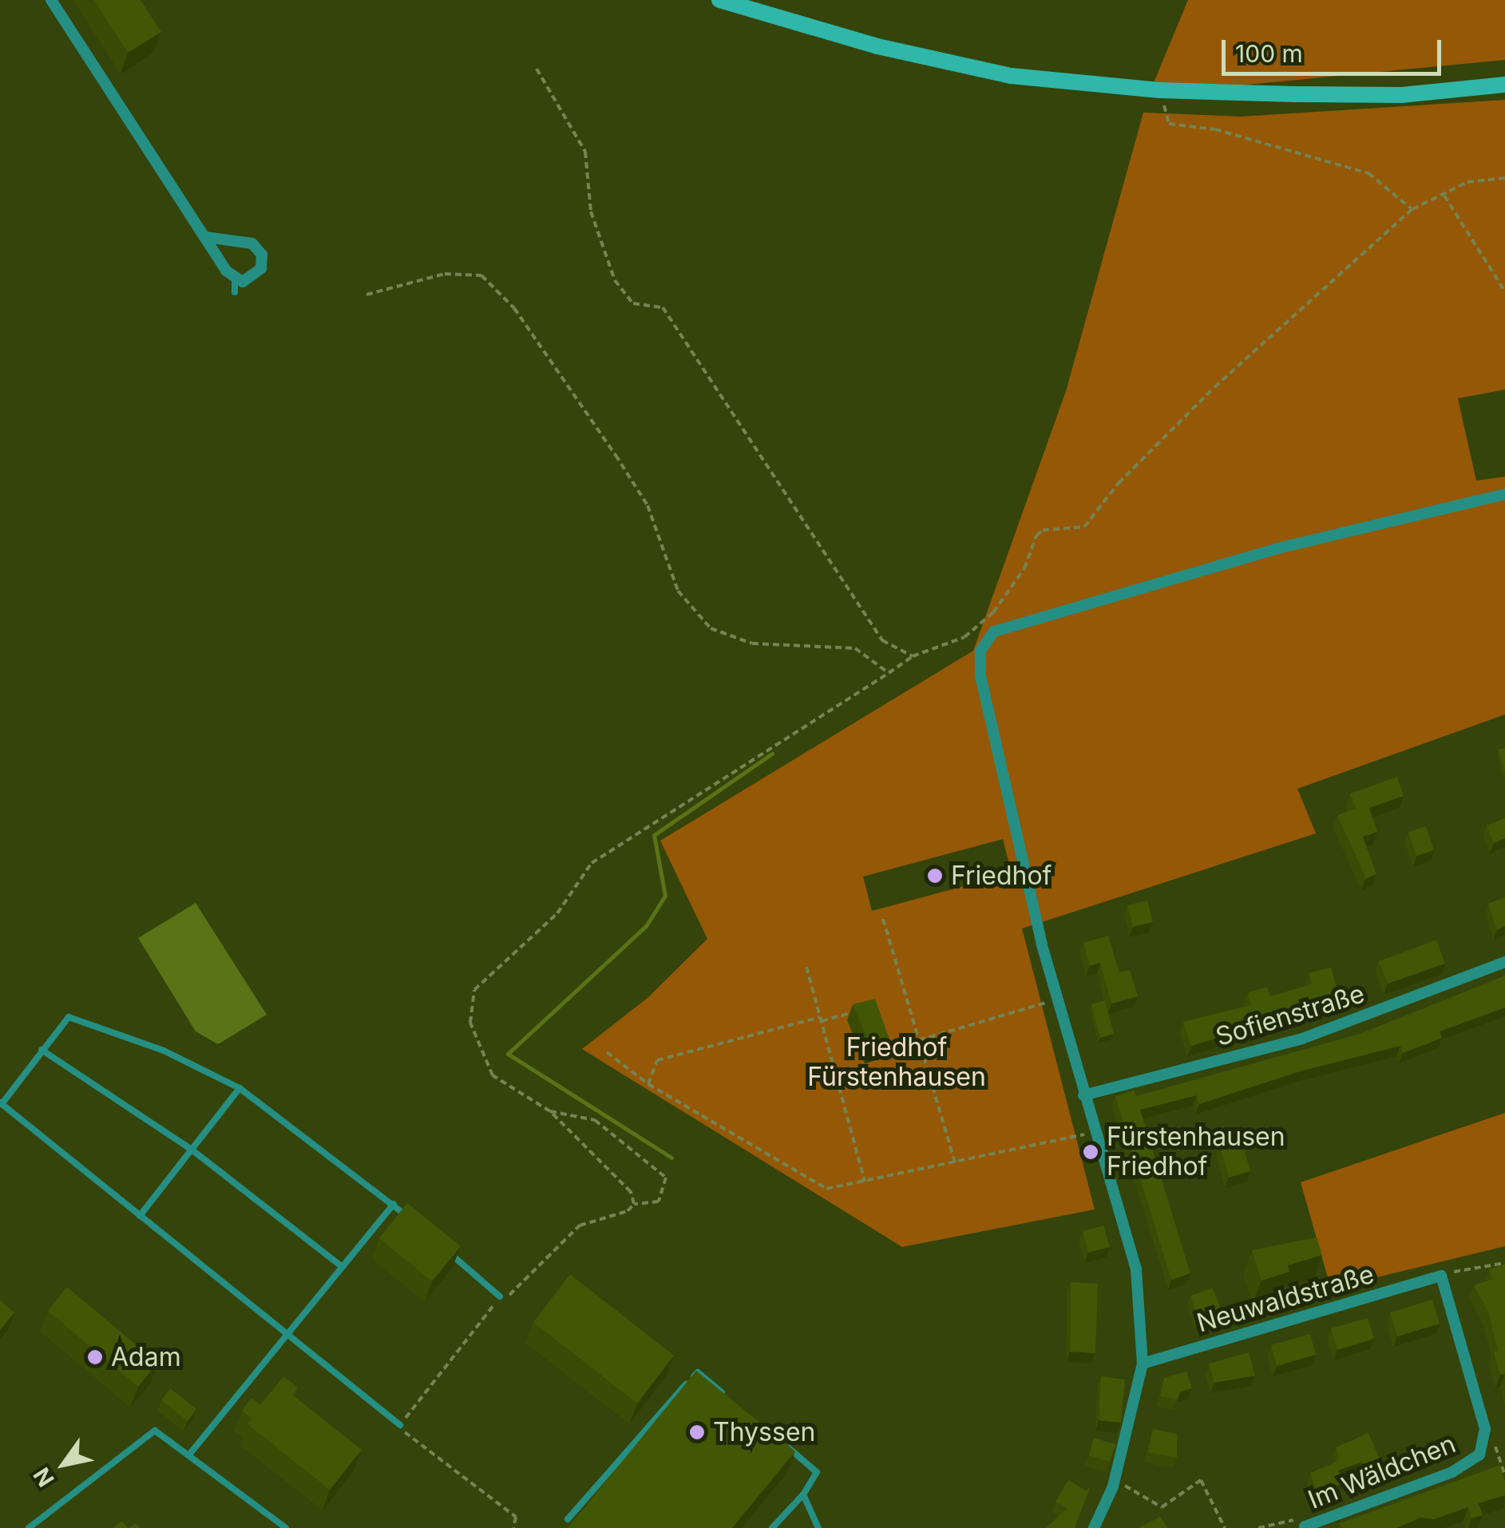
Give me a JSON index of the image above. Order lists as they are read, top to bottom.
{
  "streets": {
    "street": ["Sofienstraße", "Neuwaldstraße", "Im Wäldchen"]
  },
  "crossings": [
    ["Neuwaldstraße", "Im Wäldchen"]
  ],
  "parks": ["Friedhof Fürstenhausen"],
  "places": [
    "Friedhof",
    "Fürstenhausen Friedhof",
    "Adam",
    "Thyssen"
  ],
  "scale_bar": "100 m",
  "north": "bottom left"
}
